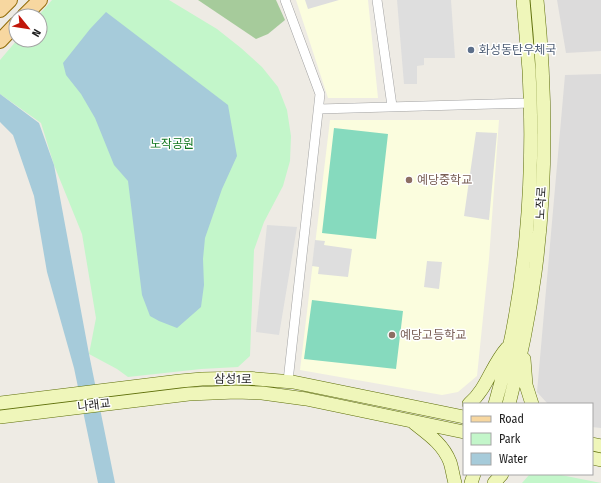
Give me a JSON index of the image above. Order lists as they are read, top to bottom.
{
  "streets": {
    "street": ["노작로", "삼성1로", "나래교"]
  },
  "crossings": [
    ["삼성1로", "나래교"]
  ],
  "parks": ["노작공원"],
  "places": ["화성동탄우체국", "예당중학교", "예당고등학교"],
  "legend": ["Road", "Park", "Water"],
  "north": "bottom right"
}
